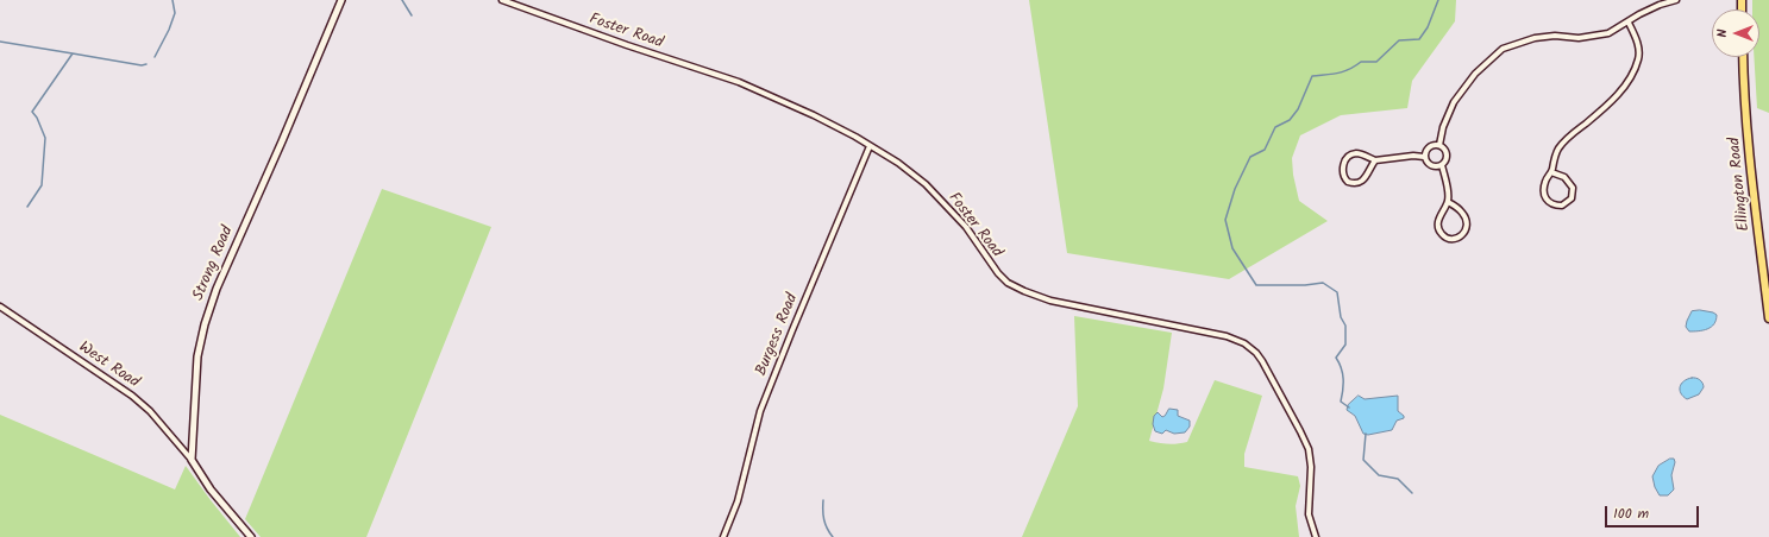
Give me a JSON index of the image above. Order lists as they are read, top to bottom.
{
  "streets": {
    "main road": ["Ellington Road"],
    "street": [
      "Foster Road",
      "Strong Road",
      "Burgess Road",
      "West Road"
    ]
  },
  "crossings": [
    ["Foster Road", "Burgess Road"],
    ["Strong Road", "West Road"]
  ],
  "scale_bar": "100 m",
  "north": "left"
}
